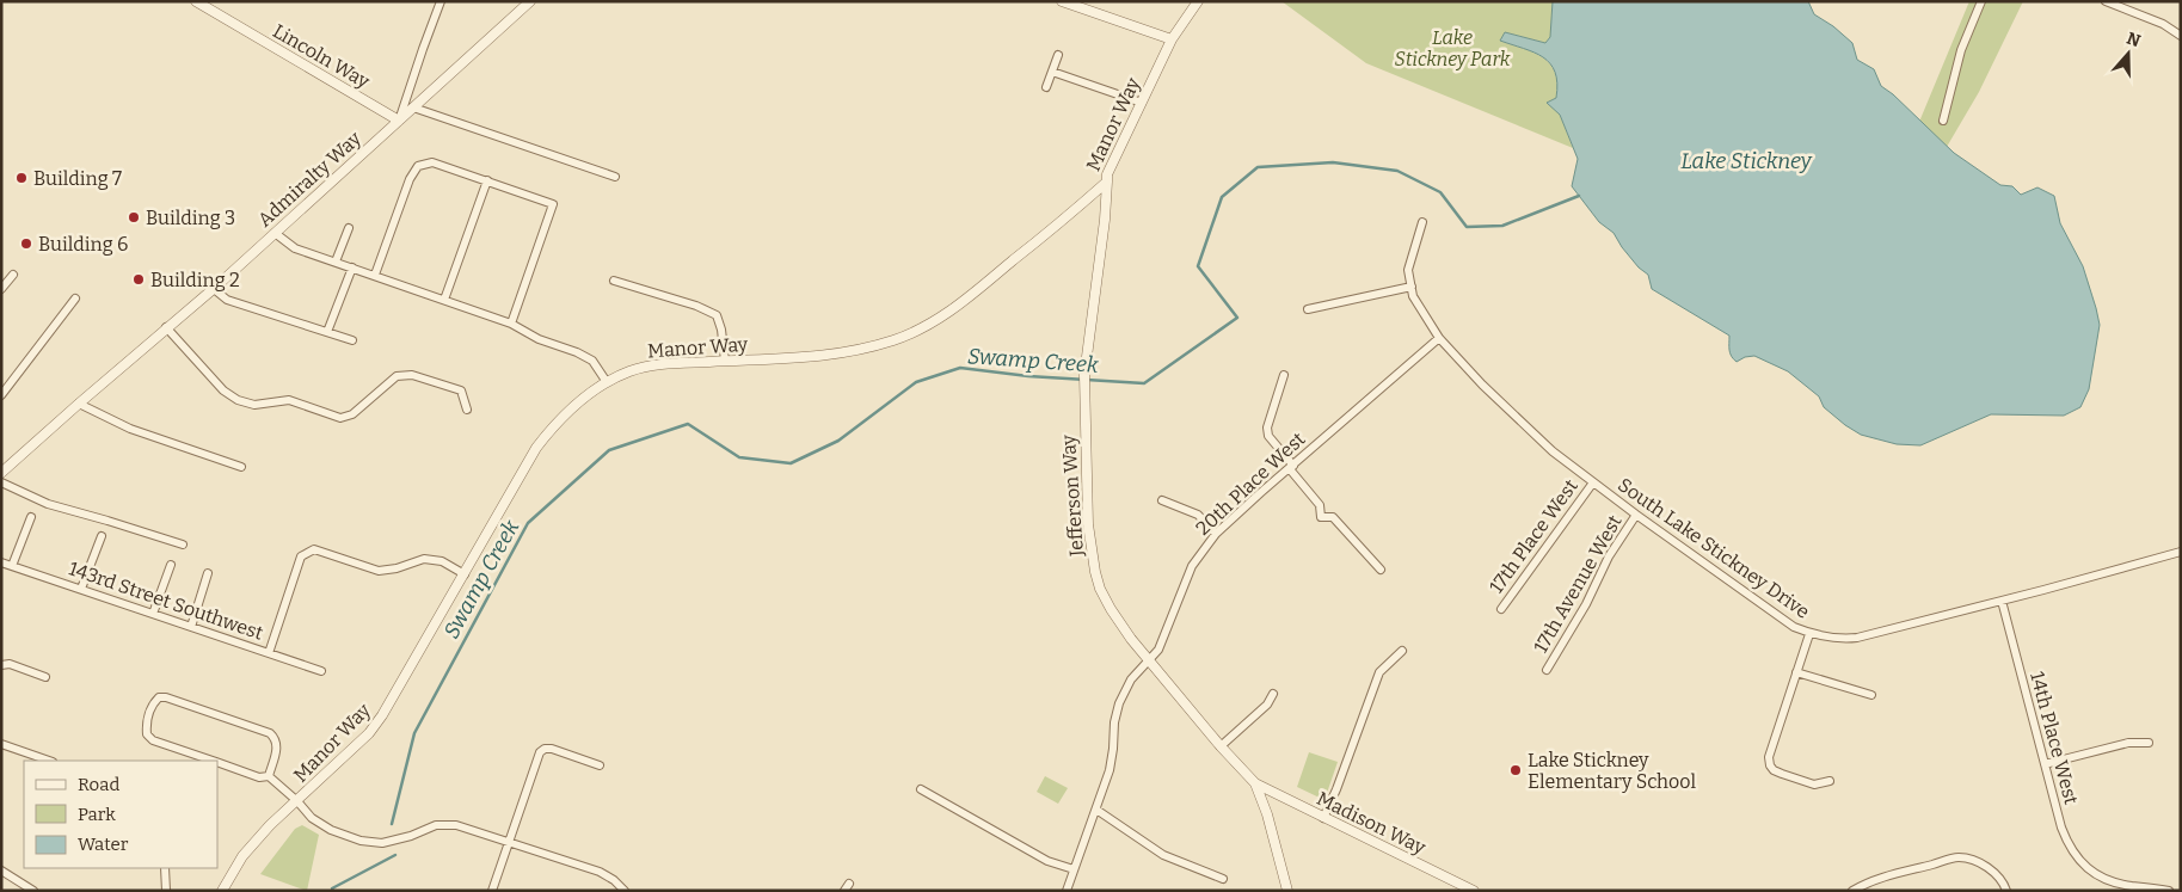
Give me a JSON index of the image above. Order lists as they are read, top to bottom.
{
  "streets": {
    "street": [
      "Lincoln Way",
      "Manor Way",
      "Admiralty Way",
      "20th Place West",
      "Jefferson Way",
      "17th Place West",
      "South Lake Stickney Drive",
      "17th Avenue West",
      "143rd Street Southwest",
      "14th Place West",
      "Madison Way"
    ]
  },
  "crossings": [
    ["Lincoln Way", "Admiralty Way"],
    ["Manor Way", "Jefferson Way"],
    ["20th Place West", "Jefferson Way"],
    ["20th Place West", "South Lake Stickney Drive"],
    ["Jefferson Way", "Madison Way"],
    ["17th Place West", "South Lake Stickney Drive"],
    ["South Lake Stickney Drive", "17th Avenue West"],
    ["South Lake Stickney Drive", "14th Place West"]
  ],
  "water": ["Lake Stickney", "Swamp Creek"],
  "parks": ["Lake Stickney Park"],
  "places": [
    "Building 7",
    "Building 3",
    "Building 6",
    "Building 2",
    "Lake Stickney Elementary School"
  ],
  "legend": ["Road", "Park", "Water"],
  "north": "top"
}
